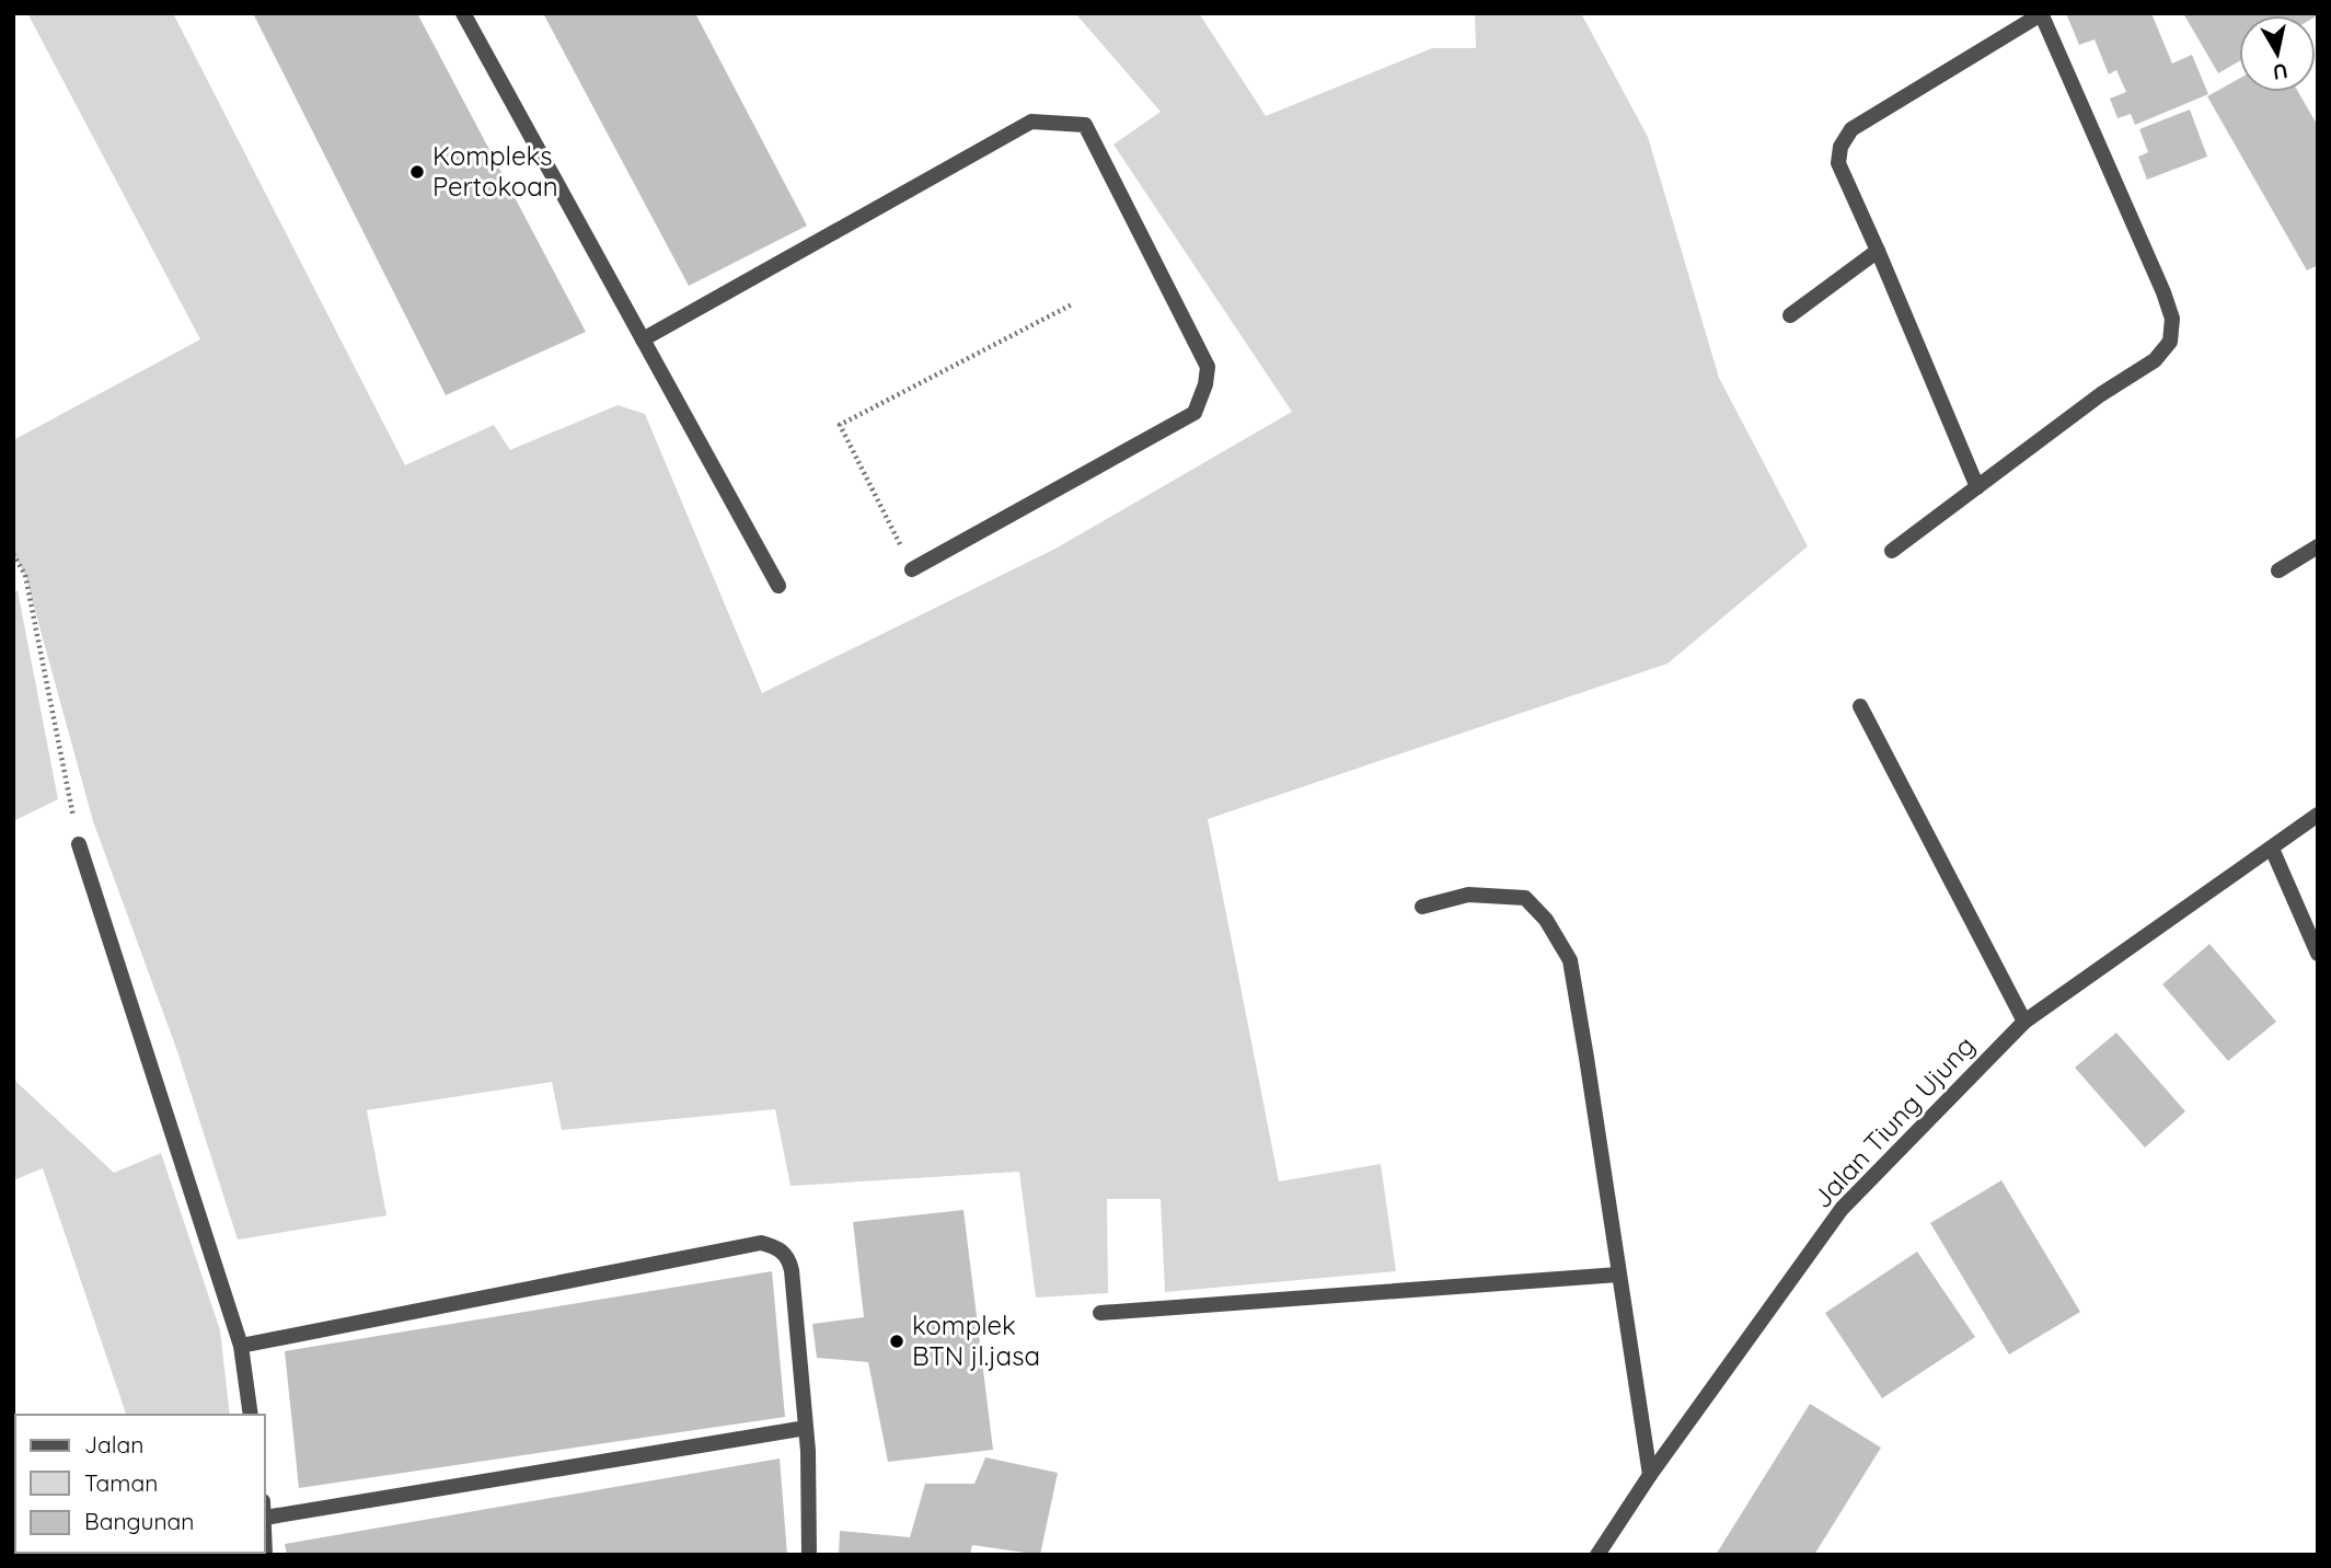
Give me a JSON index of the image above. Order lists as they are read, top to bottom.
{
  "streets": {
    "street": ["Jalan Tiung Ujung"]
  },
  "places": ["Kompleks Pertokoan", "komplek BTN jl.jasa"],
  "legend": ["Jalan", "Taman", "Bangunan"],
  "north": "bottom"
}
